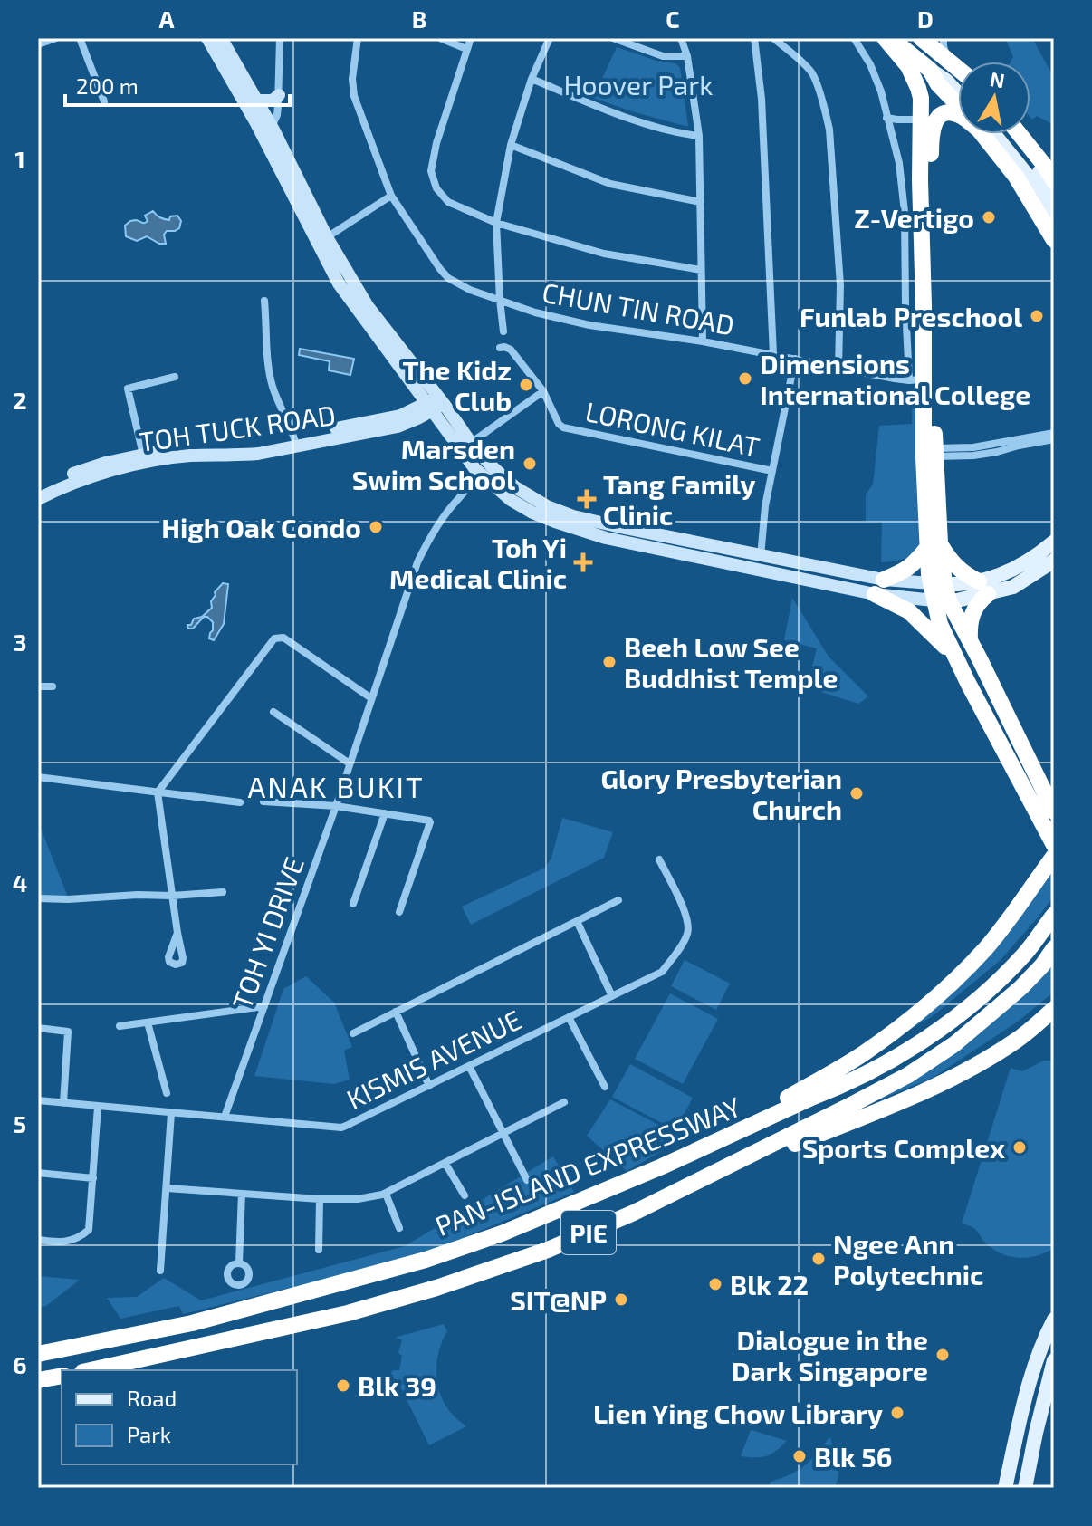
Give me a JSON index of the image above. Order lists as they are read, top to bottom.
{
  "streets": {
    "highway": ["PAN-ISLAND EXPRESSWAY", "PIE"],
    "main road": ["TOH TUCK ROAD"],
    "street": [
      "CHUN TIN ROAD",
      "LORONG KILAT",
      "TOH YI DRIVE",
      "KISMIS AVENUE"
    ]
  },
  "crossings": [
    ["TOH YI DRIVE", "KISMIS AVENUE"]
  ],
  "districts": ["ANAK BUKIT"],
  "parks": ["Hoover Park"],
  "places": {
    "other": [
      "Z-Vertigo",
      "Funlab Preschool",
      "Dimensions International College",
      "The Kidz Club",
      "Marsden Swim School",
      "High Oak Condo",
      "Beeh Low See Buddhist Temple",
      "Glory Presbyterian Church",
      "Sports Complex",
      "Ngee Ann Polytechnic",
      "Blk 22",
      "SIT@NP",
      "Dialogue in the Dark Singapore",
      "Blk 39",
      "Lien Ying Chow Library",
      "Blk 56"
    ],
    "health": ["Tang Family Clinic", "Toh Yi Medical Clinic"]
  },
  "legend": ["Road", "Park"],
  "scale_bar": "200 m",
  "north": "top",
  "grid": {
    "columns": [
      "A",
      "B",
      "C",
      "D"
    ],
    "rows": [
      "1",
      "2",
      "3",
      "4",
      "5",
      "6"
    ]
  }
}
